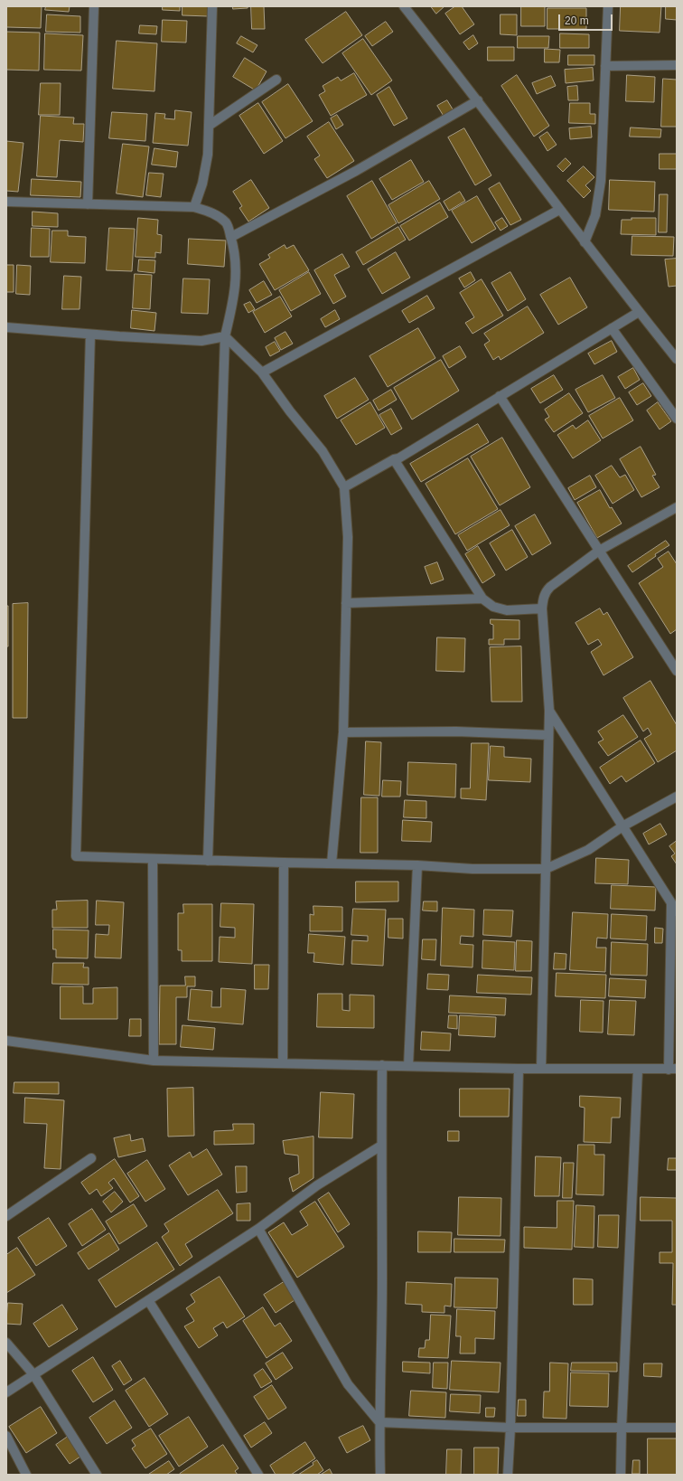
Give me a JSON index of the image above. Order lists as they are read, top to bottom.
{
  "scale_bar": "20 m"
}
